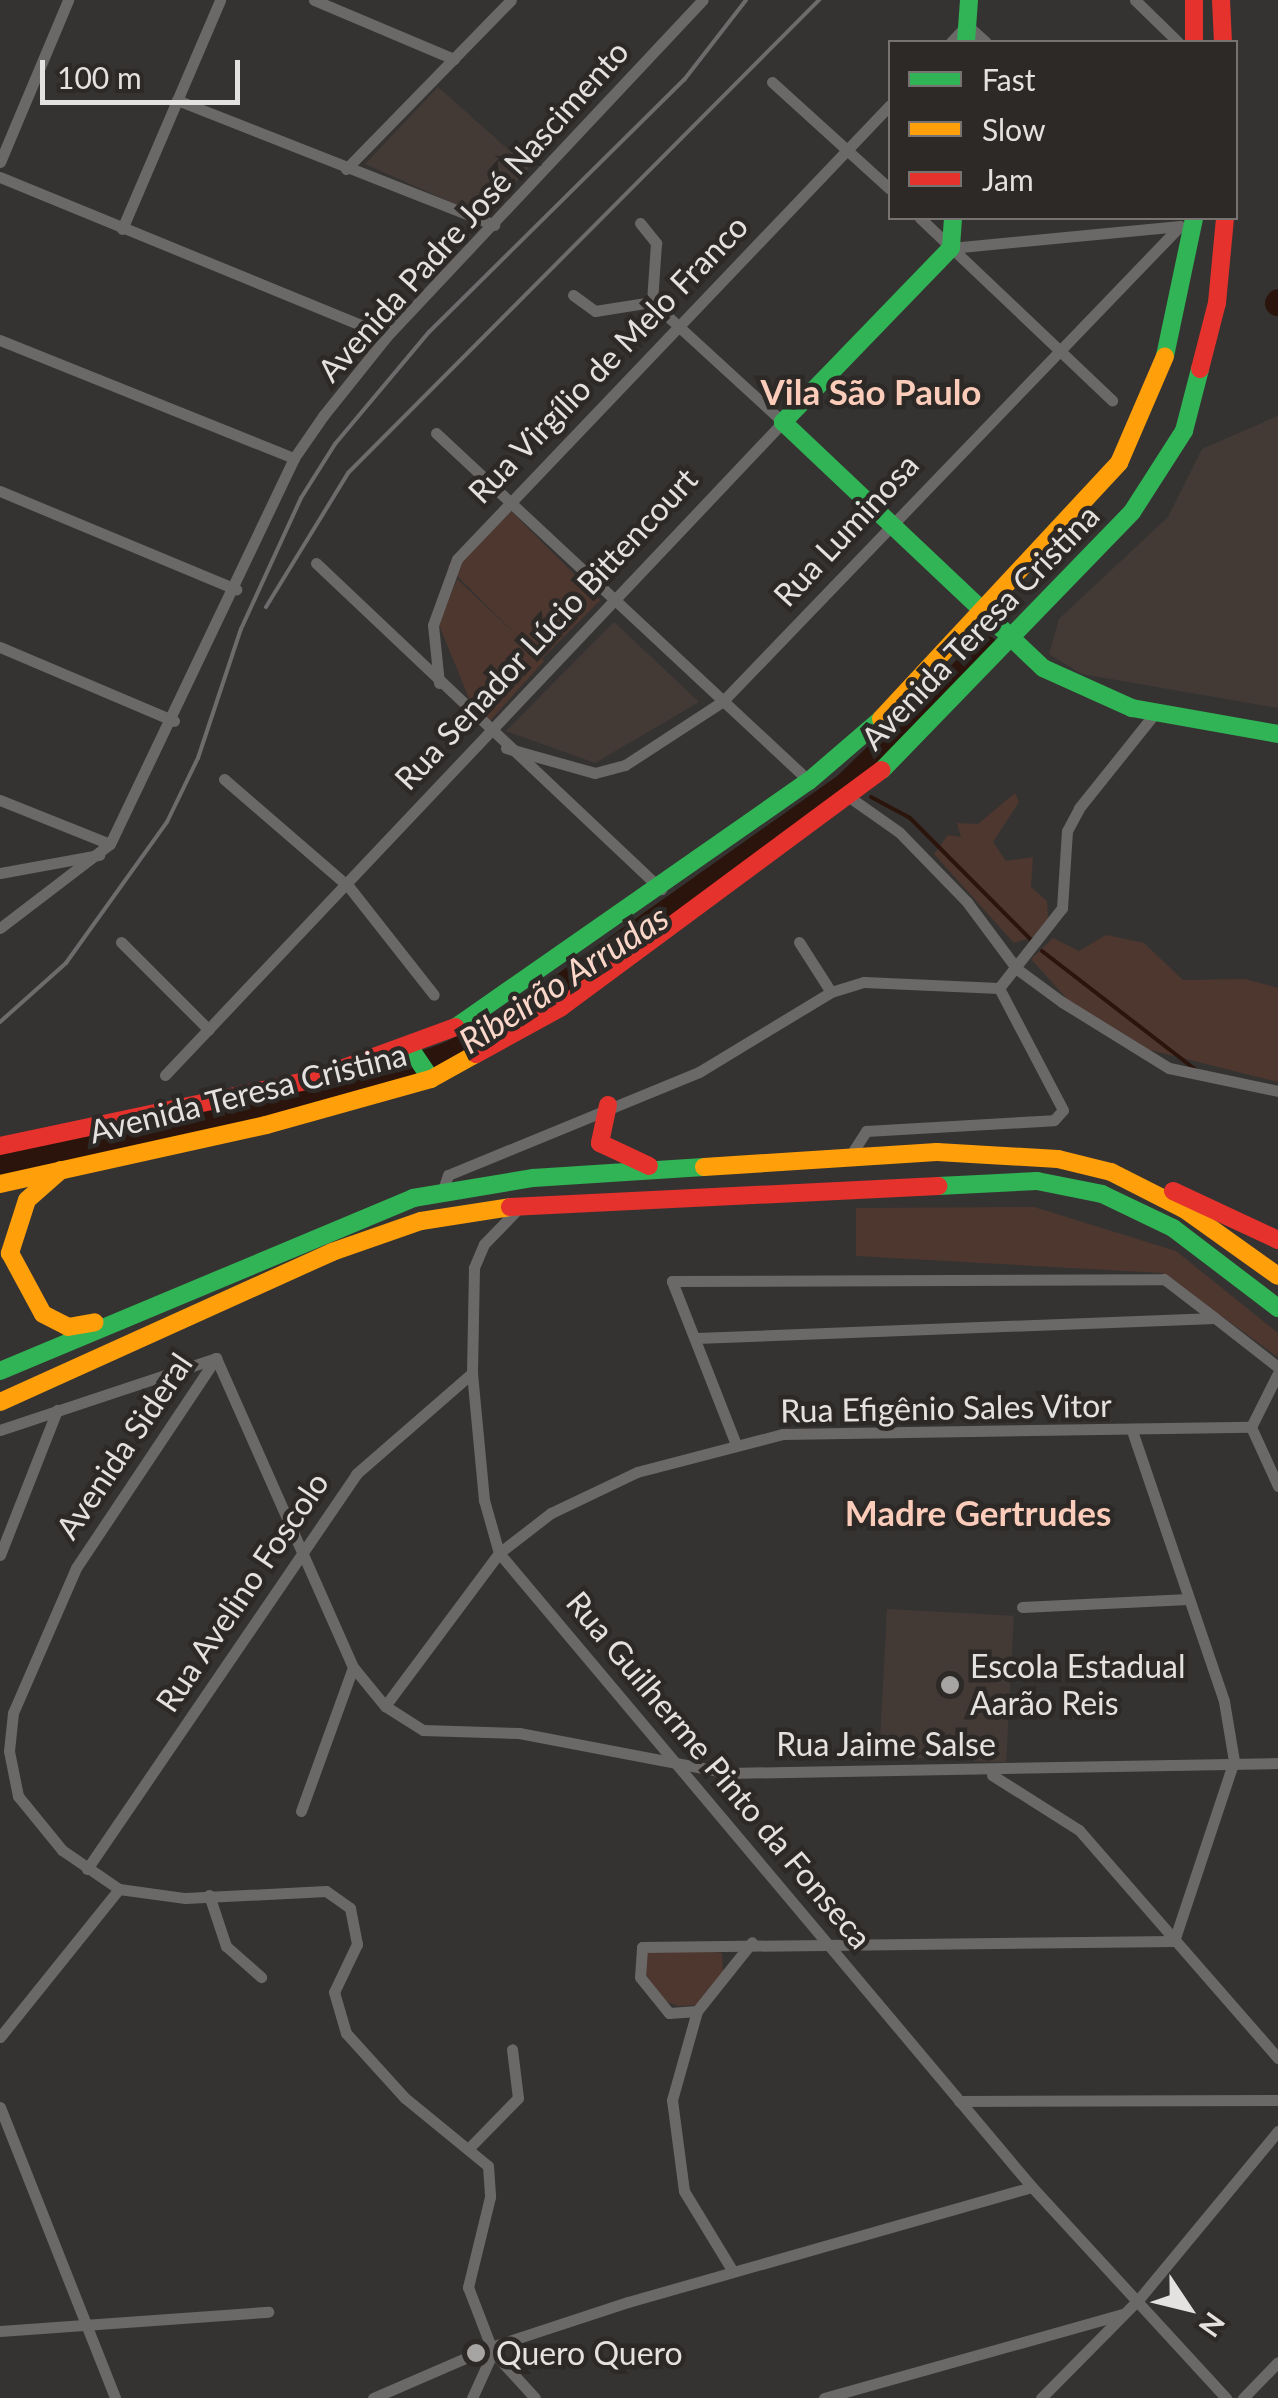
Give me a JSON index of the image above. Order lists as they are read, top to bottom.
{
  "streets": {
    "main road": ["Avenida Teresa Cristina", "Rua Senador Lúcio Bittencourt"],
    "street": [
      "Avenida Padre José Nascimento",
      "Rua Virgílio de Melo Franco",
      "Rua Luminosa",
      "Rua Efigênio Sales Vitor",
      "Avenida Sideral",
      "Rua Avelino Foscolo",
      "Rua Jaime Salse",
      "Rua Guilherme Pinto da Fonseca"
    ]
  },
  "crossings": [
    ["Rua Luminosa", "Avenida Teresa Cristina"],
    ["Rua Efigênio Sales Vitor", "Rua Jaime Salse"],
    ["Rua Efigênio Sales Vitor", "Rua Guilherme Pinto da Fonseca"],
    ["Avenida Sideral", "Rua Avelino Foscolo"],
    ["Rua Avelino Foscolo", "Rua Guilherme Pinto da Fonseca"],
    ["Rua Jaime Salse", "Rua Guilherme Pinto da Fonseca"]
  ],
  "districts": ["Vila São Paulo", "Madre Gertrudes"],
  "water": ["Ribeirão Arrudas"],
  "places": ["Escola Estadual Aarão Reis", "Quero Quero"],
  "legend": ["Fast", "Slow", "Jam"],
  "scale_bar": "100 m",
  "north": "bottom right"
}
